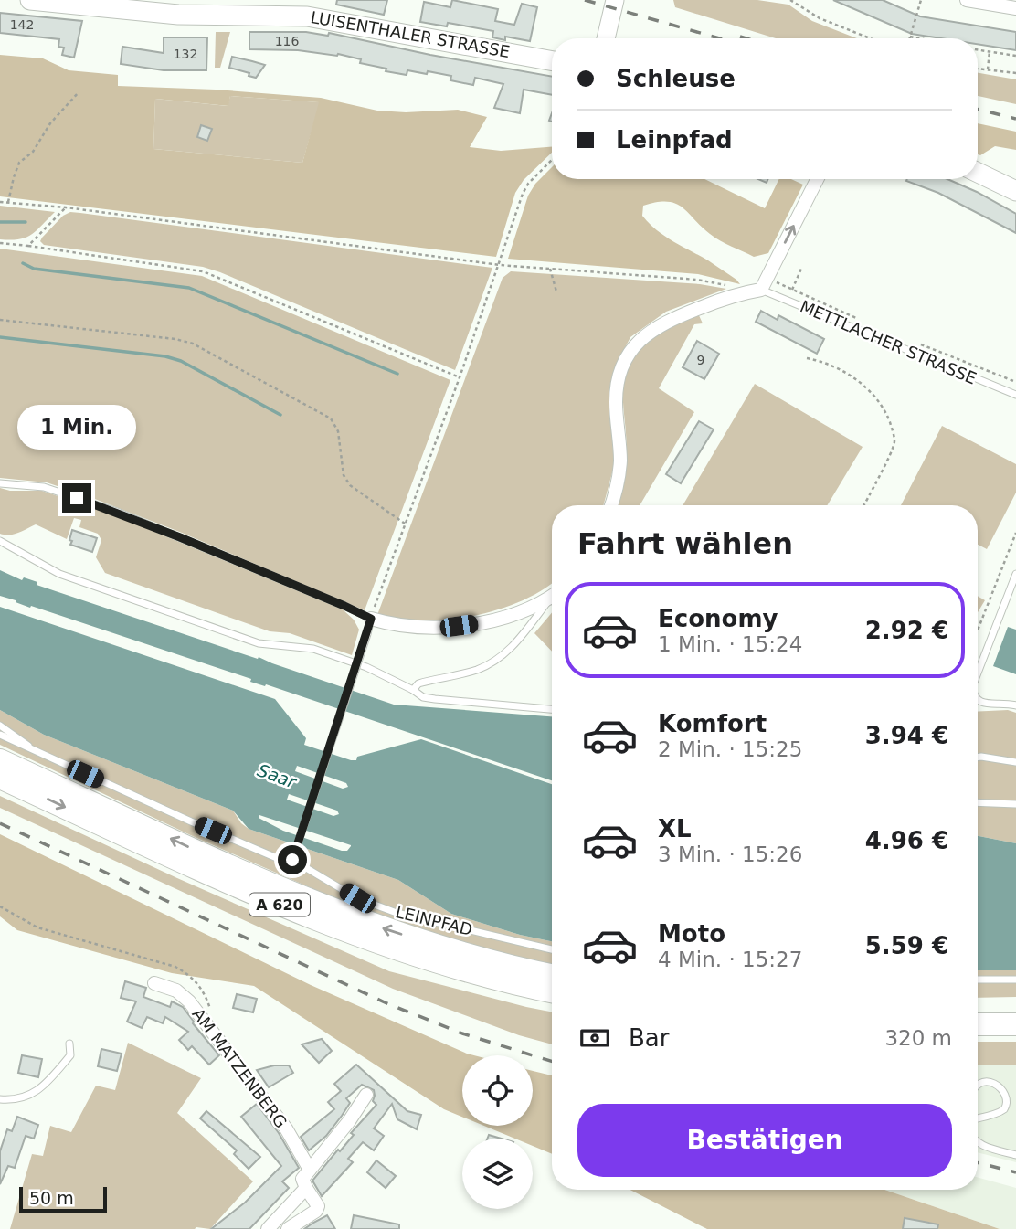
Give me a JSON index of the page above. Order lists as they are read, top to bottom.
{
  "streets": {
    "highway": ["A 620"],
    "main road": ["LUISENTHALER STRASSE"],
    "street": ["AM MATZENBERG"],
    "lane": ["METTLACHER STRASSE", "LEINPFAD"]
  },
  "water": ["Saar"],
  "house_numbers": [
    "142",
    "116",
    "132",
    "9"
  ],
  "scale_bar": "50 m",
  "page": {
    "banner": ["Schleuse", "Leinpfad"],
    "bubble": "1 Min.",
    "heading": "Fahrt wählen",
    "list": [
      {
        "name": "Economy",
        "note": "1 Min. · 15:24",
        "value": "2.92 €"
      },
      {
        "name": "Komfort",
        "note": "2 Min. · 15:25",
        "value": "3.94 €"
      },
      {
        "name": "XL",
        "note": "3 Min. · 15:26",
        "value": "4.96 €"
      },
      {
        "name": "Moto",
        "note": "4 Min. · 15:27",
        "value": "5.59 €"
      }
    ],
    "pay": ["Bar", "320 m"],
    "buttons": "Bestätigen",
    "scale": "50 m"
  }
}
